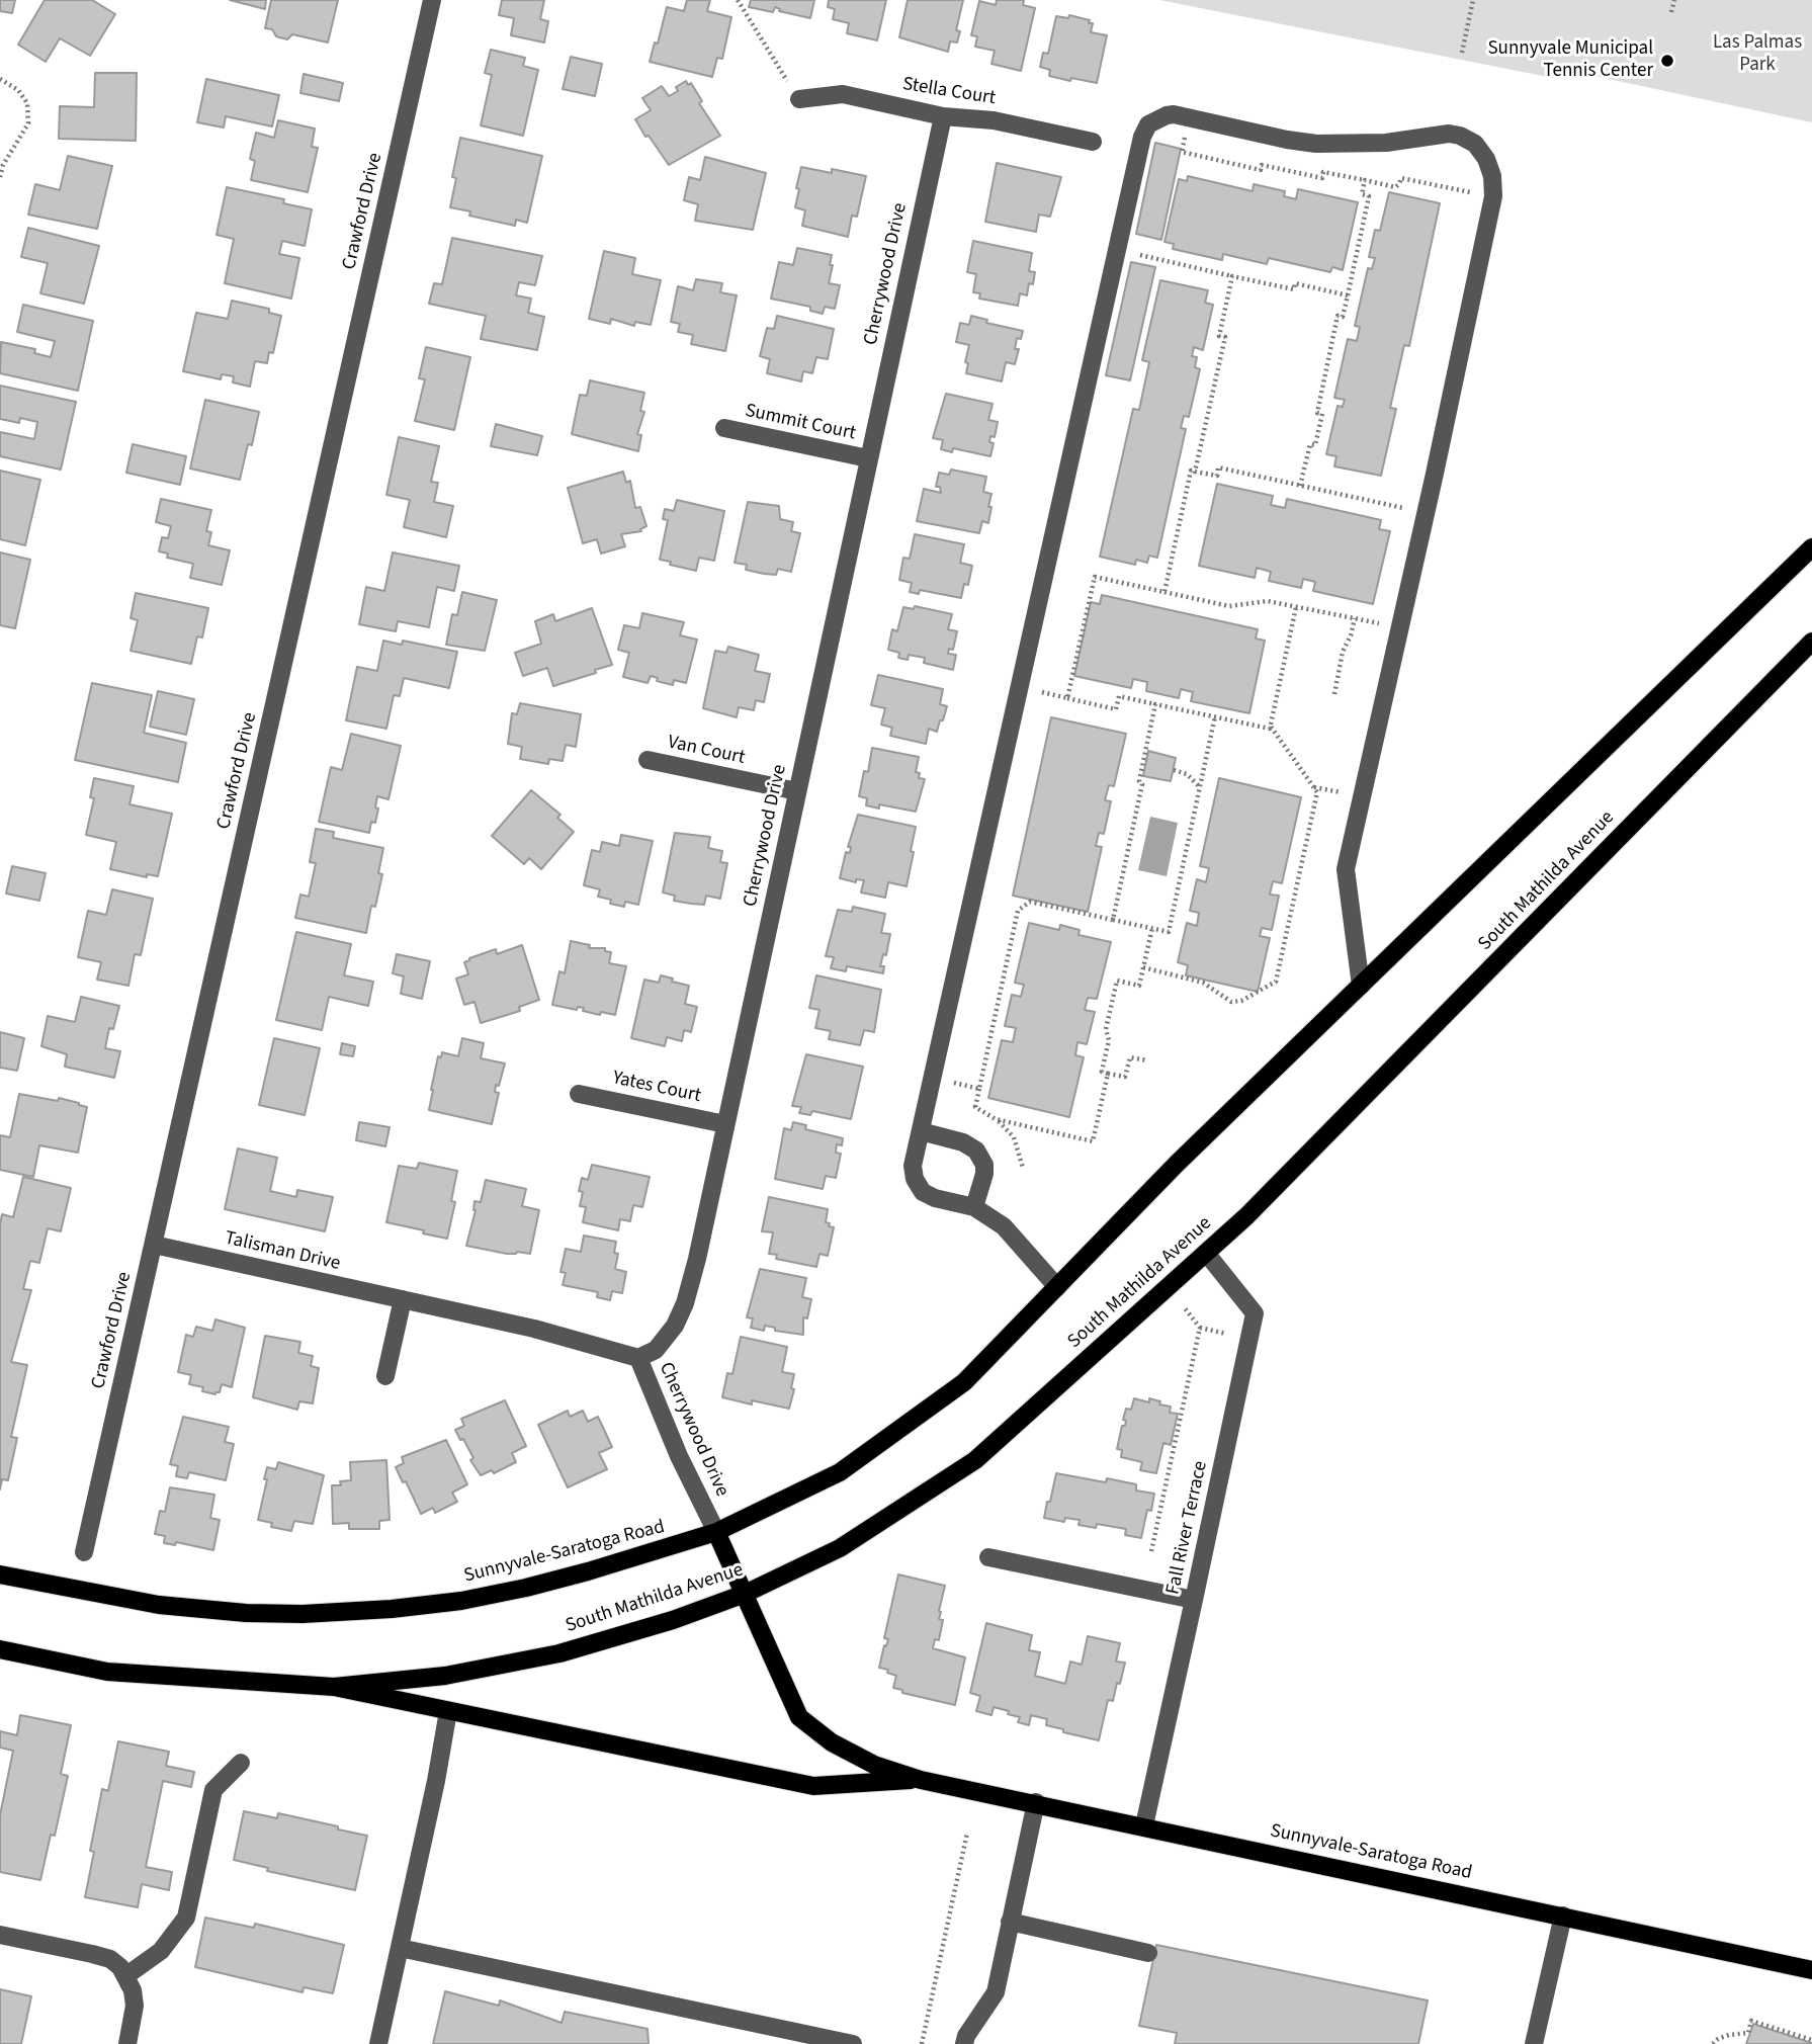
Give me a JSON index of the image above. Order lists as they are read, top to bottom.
{
  "streets": {
    "main road": ["South Mathilda Avenue", "Sunnyvale-Saratoga Road"],
    "street": [
      "Stella Court",
      "Crawford Drive",
      "Cherrywood Drive",
      "Summit Court",
      "Van Court",
      "Yates Court",
      "Talisman Drive",
      "Fall River Terrace"
    ]
  },
  "crossings": [
    ["Stella Court", "Cherrywood Drive"],
    ["Crawford Drive", "Talisman Drive"],
    ["Cherrywood Drive", "Summit Court"],
    ["Cherrywood Drive", "Van Court"],
    ["Cherrywood Drive", "Yates Court"],
    ["Cherrywood Drive", "Talisman Drive"],
    ["Cherrywood Drive", "Sunnyvale-Saratoga Road"],
    ["South Mathilda Avenue", "Fall River Terrace"],
    ["South Mathilda Avenue", "Sunnyvale-Saratoga Road"],
    ["Fall River Terrace", "Sunnyvale-Saratoga Road"]
  ],
  "parks": ["Las Palmas Park"],
  "places": ["Sunnyvale Municipal Tennis Center"]
}
